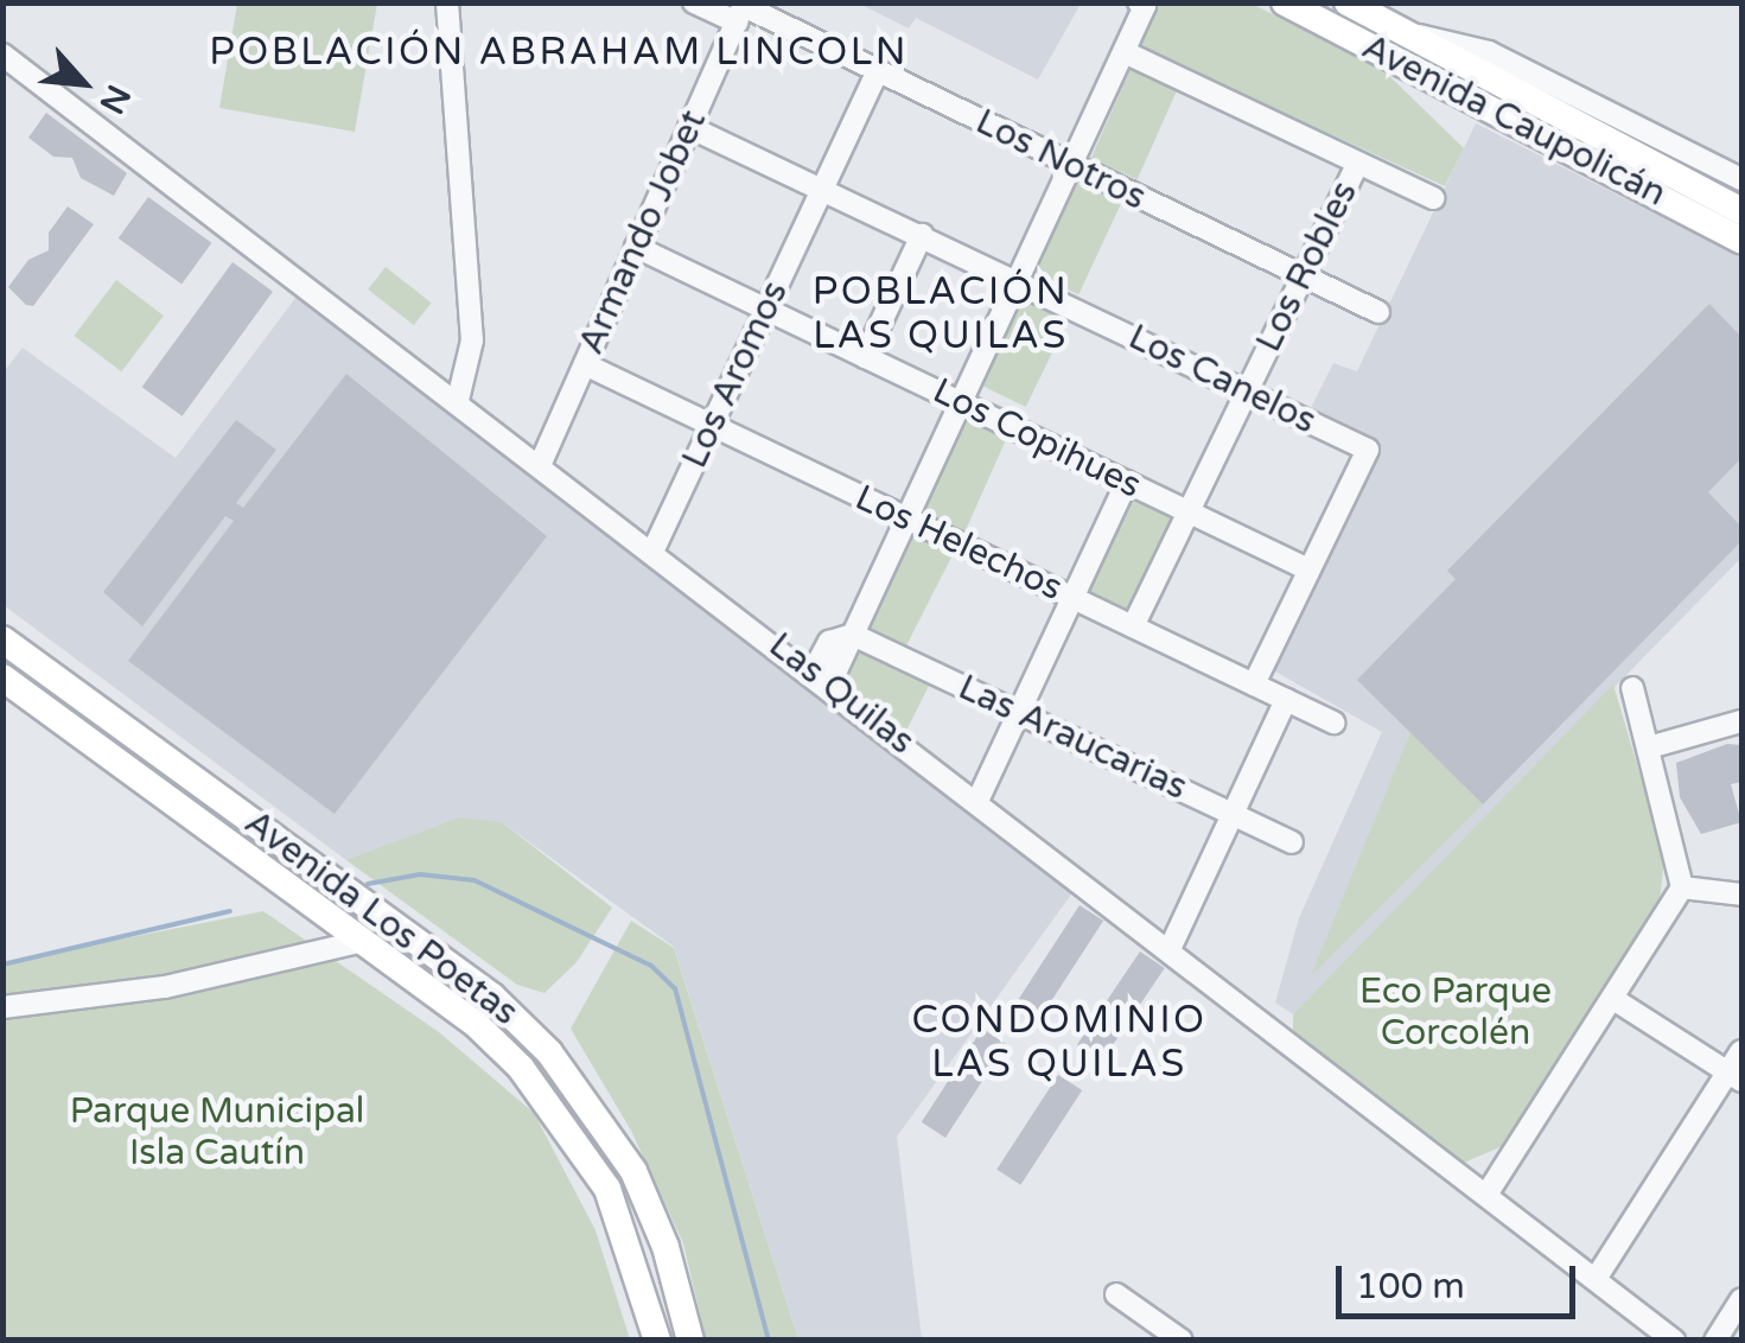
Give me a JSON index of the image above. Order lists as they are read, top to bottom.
{
  "streets": {
    "main road": ["Avenida Caupolicán", "Avenida Los Poetas"],
    "street": [
      "Los Notros",
      "Armando Jobet",
      "Los Robles",
      "Los Aromos",
      "Los Canelos",
      "Los Copihues",
      "Los Helechos",
      "Las Quilas",
      "Las Araucarias"
    ]
  },
  "crossings": [
    ["Los Notros", "Armando Jobet"],
    ["Los Notros", "Los Robles"],
    ["Los Notros", "Los Aromos"],
    ["Armando Jobet", "Los Canelos"],
    ["Armando Jobet", "Los Copihues"],
    ["Armando Jobet", "Los Helechos"],
    ["Armando Jobet", "Las Quilas"],
    ["Los Robles", "Los Canelos"],
    ["Los Robles", "Los Copihues"],
    ["Los Robles", "Los Helechos"],
    ["Los Aromos", "Los Canelos"],
    ["Los Aromos", "Los Copihues"],
    ["Los Aromos", "Los Helechos"],
    ["Los Aromos", "Las Quilas"],
    ["Los Canelos", "Los Copihues"]
  ],
  "districts": ["POBLACIÓN ABRAHAM LINCOLN", "POBLACIÓN LAS QUILAS", "CONDOMINIO LAS QUILAS"],
  "parks": ["Eco Parque Corcolén", "Parque Municipal Isla Cautín"],
  "scale_bar": "100 m",
  "north": "bottom right"
}
